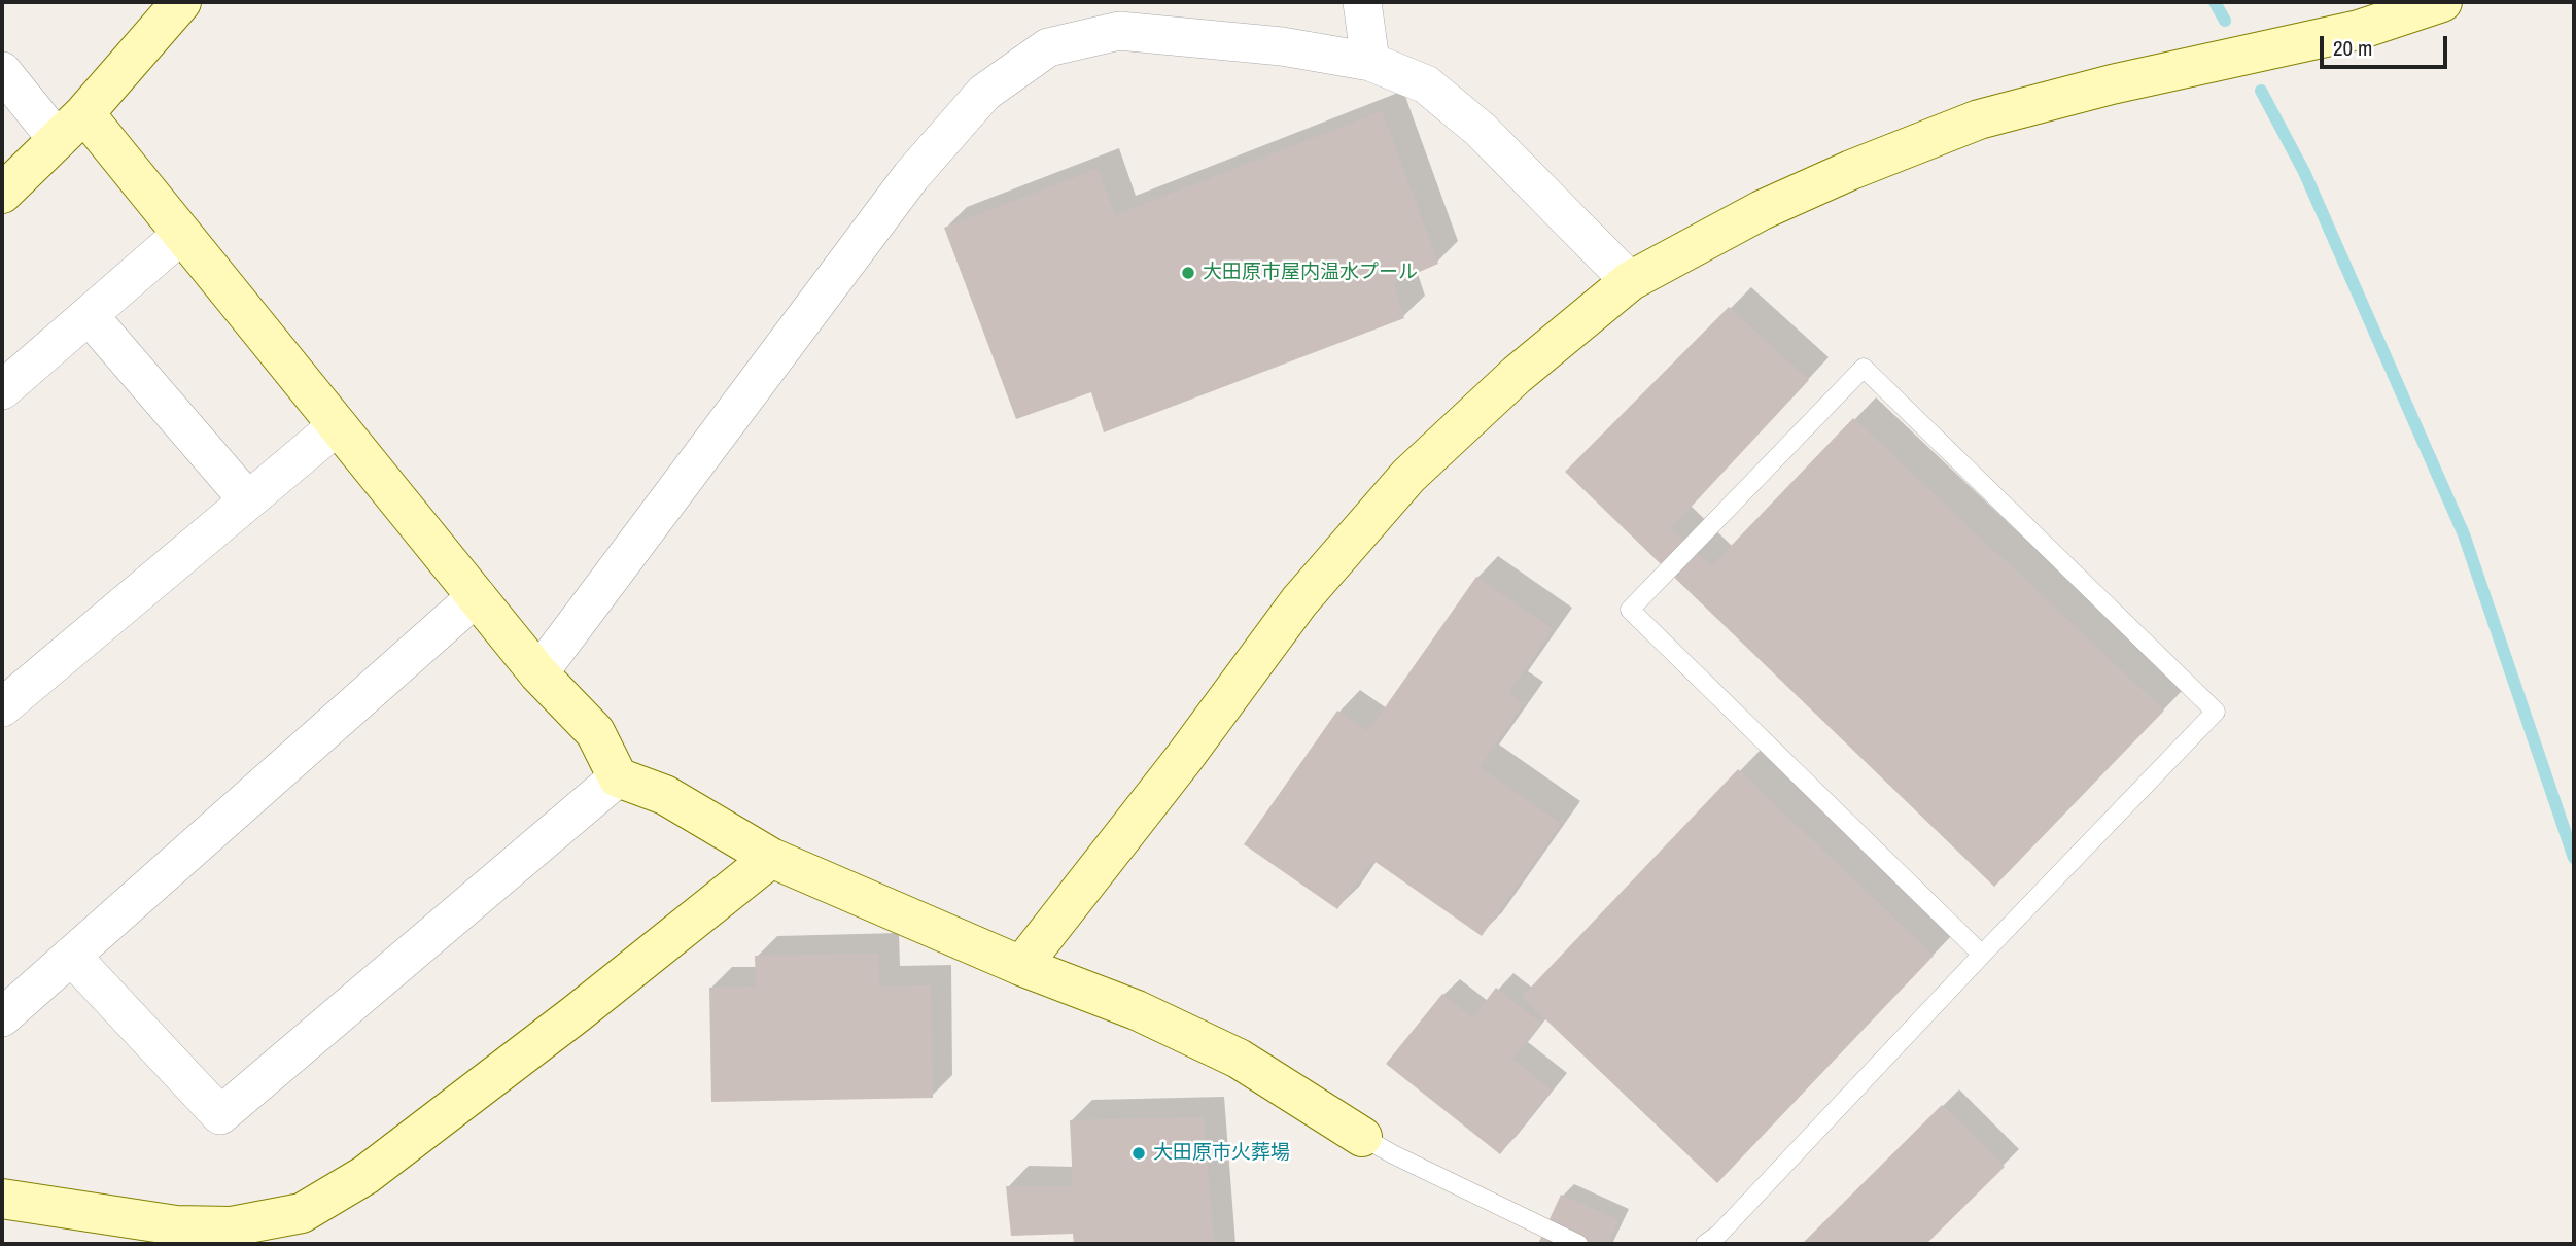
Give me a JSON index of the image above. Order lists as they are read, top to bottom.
{
  "places": ["大田原市屋内温水プール", "大田原市火葬場"],
  "scale_bar": "20 m"
}
